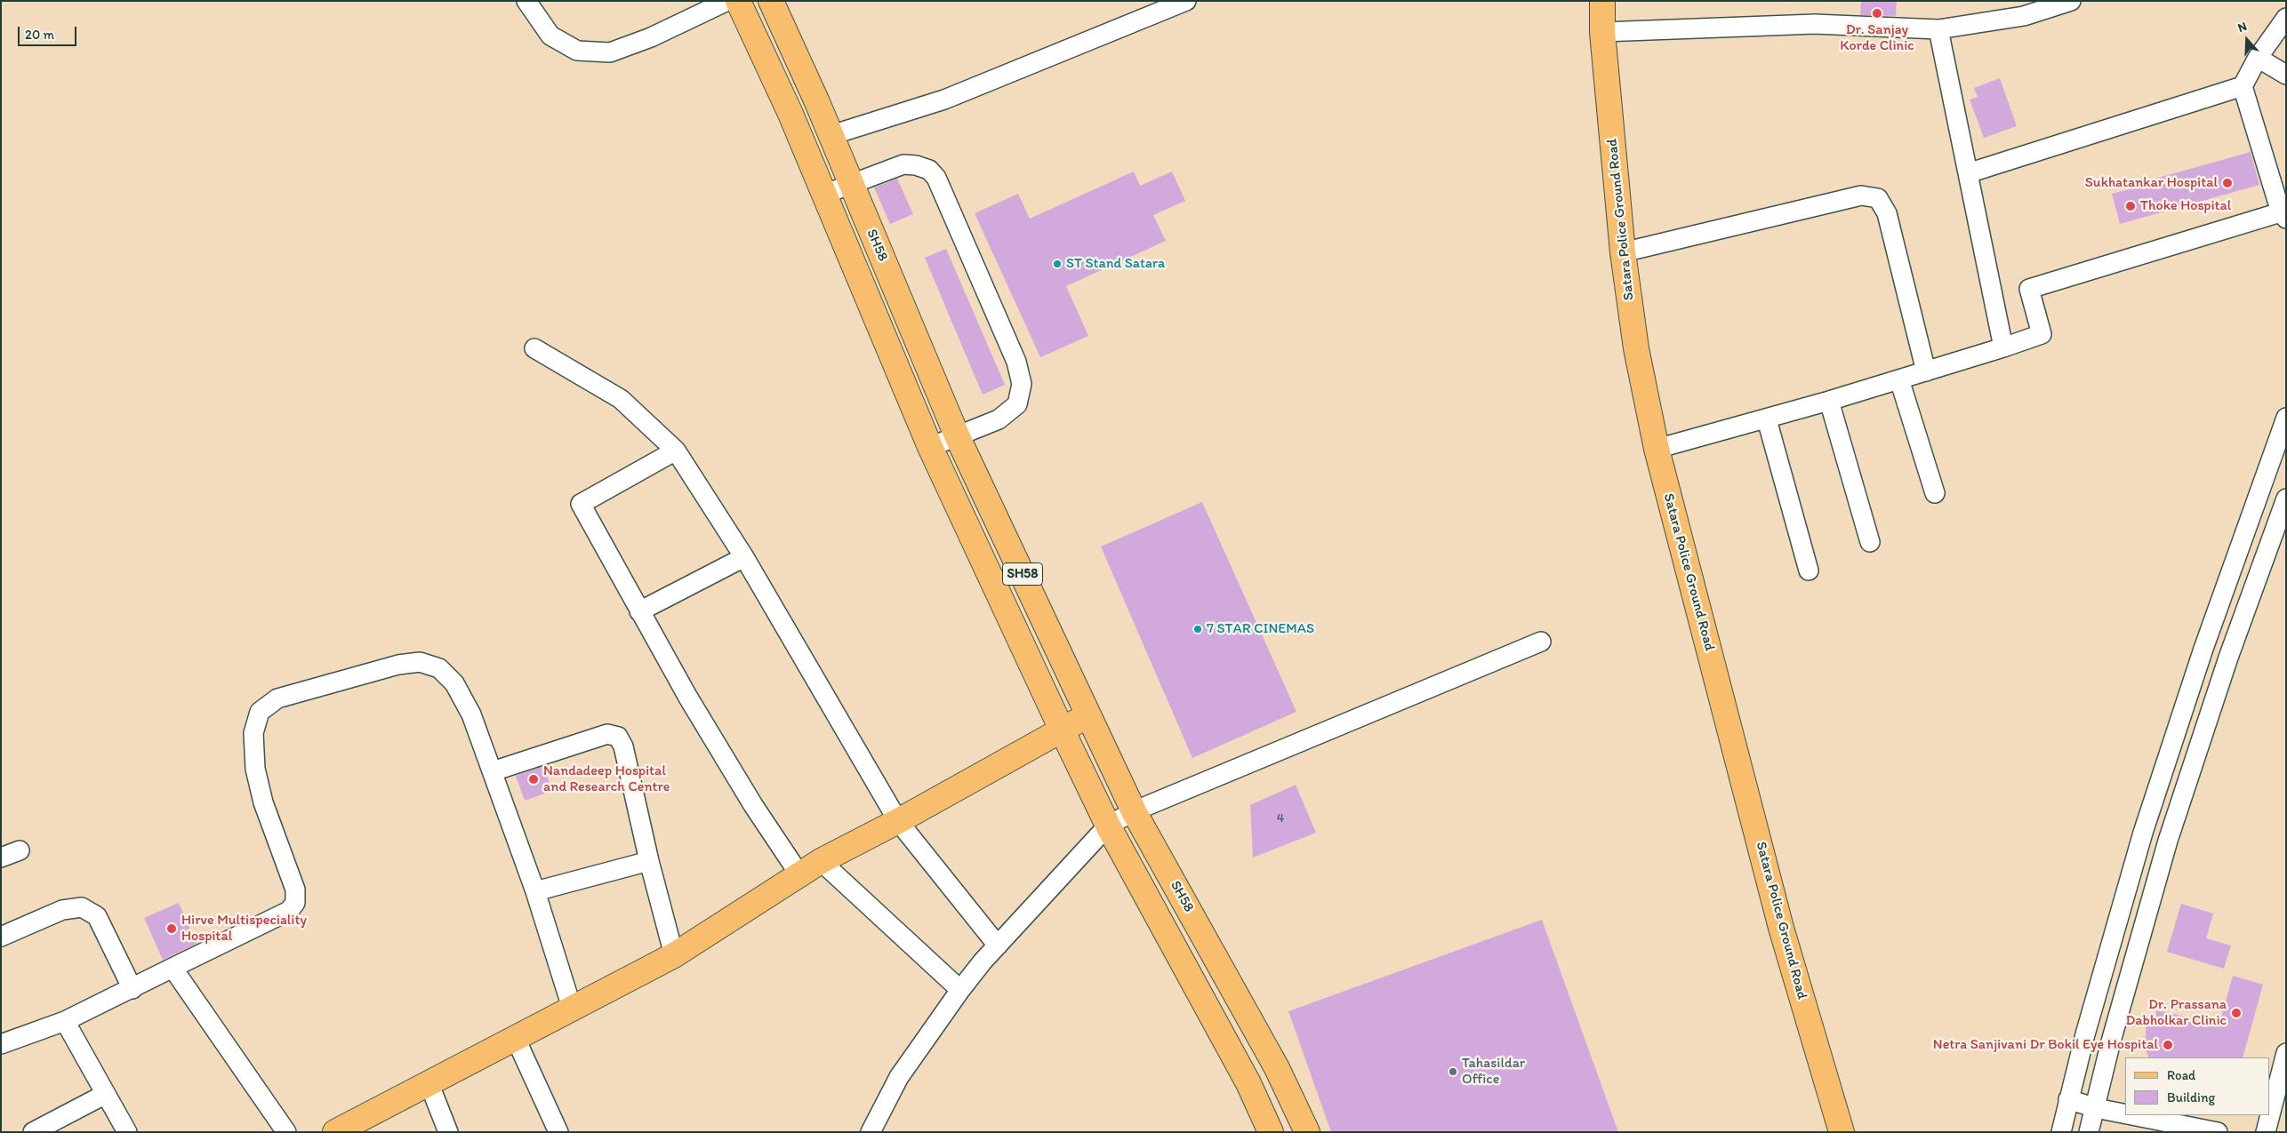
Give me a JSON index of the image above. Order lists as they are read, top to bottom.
{
  "streets": {
    "main road": ["Satara Police Ground Road", "SH58"]
  },
  "places": [
    "Dr. Sanjay Korde Clinic",
    "Sukhatankar Hospital",
    "Thoke Hospital",
    "ST Stand Satara",
    "7 STAR CINEMAS",
    "Nandadeep Hospital and Research Centre",
    "Hirve Multispeciality Hospital",
    "Dr. Prassana Dabholkar Clinic",
    "Netra Sanjivani Dr Bokil Eye Hospital",
    "Tahasildar Office"
  ],
  "house_numbers": ["4"],
  "legend": ["Road", "Building"],
  "scale_bar": "20 m",
  "north": "top"
}
